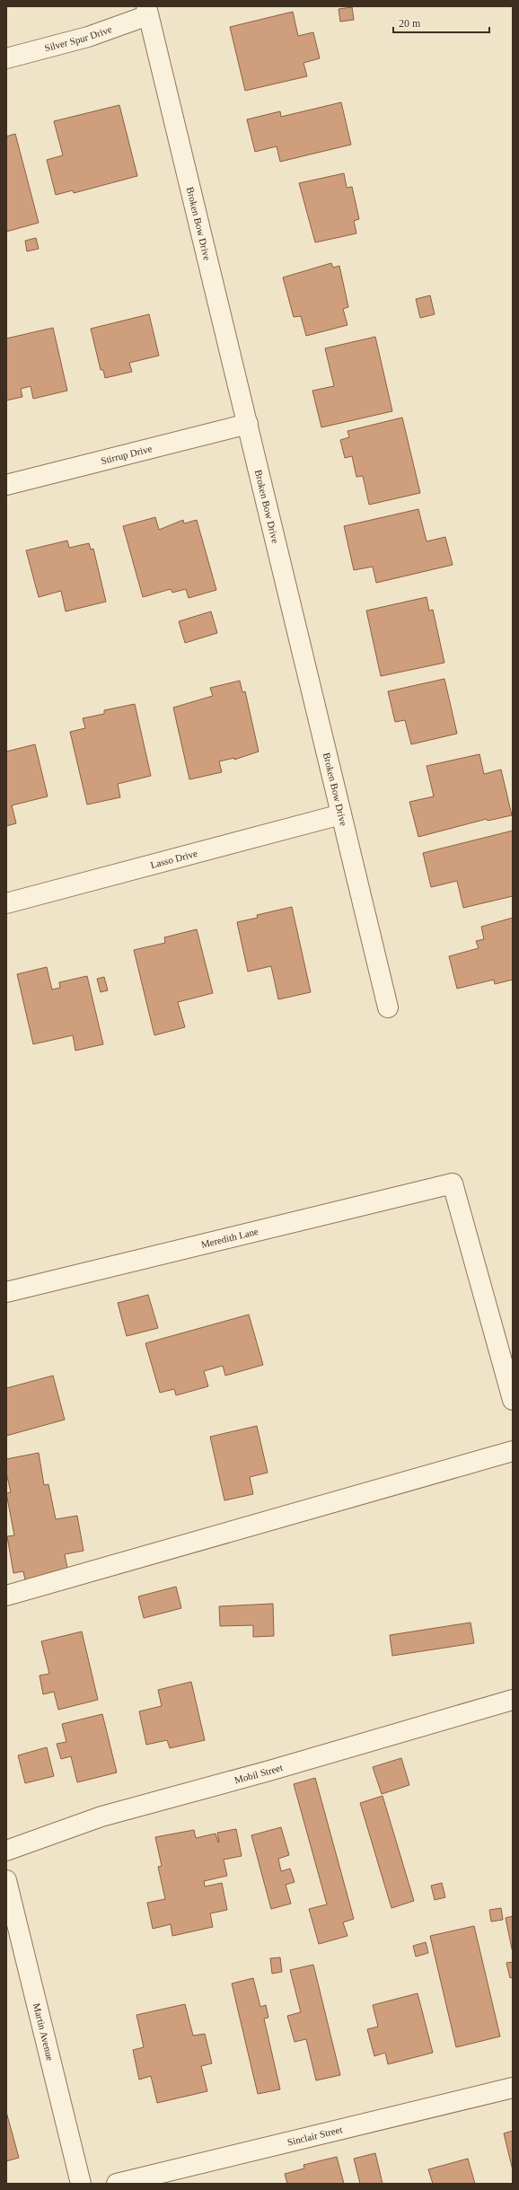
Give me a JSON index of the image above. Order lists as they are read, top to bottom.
{
  "streets": {
    "street": [
      "Silver Spur Drive",
      "Broken Bow Drive",
      "Stirrup Drive",
      "Lasso Drive",
      "Meredith Lane",
      "Mobil Street",
      "Martin Avenue",
      "Sinclair Street"
    ]
  },
  "crossings": [
    ["Silver Spur Drive", "Broken Bow Drive"],
    ["Broken Bow Drive", "Stirrup Drive"],
    ["Broken Bow Drive", "Lasso Drive"]
  ],
  "scale_bar": "20 m"
}
